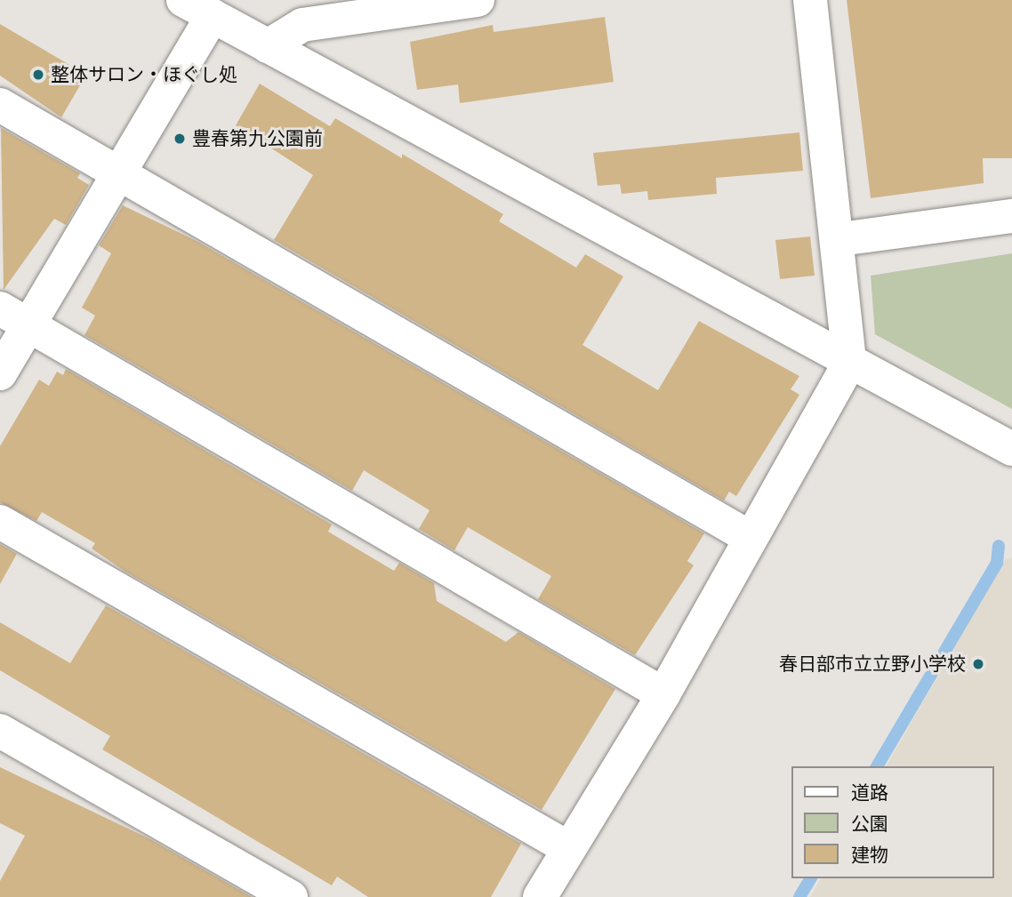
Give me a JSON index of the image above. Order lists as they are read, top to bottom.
{
  "places": ["整体サロン・ほぐし処", "豊春第九公園前", "春日部市立立野小学校"],
  "legend": ["道路", "公園", "建物"]
}
